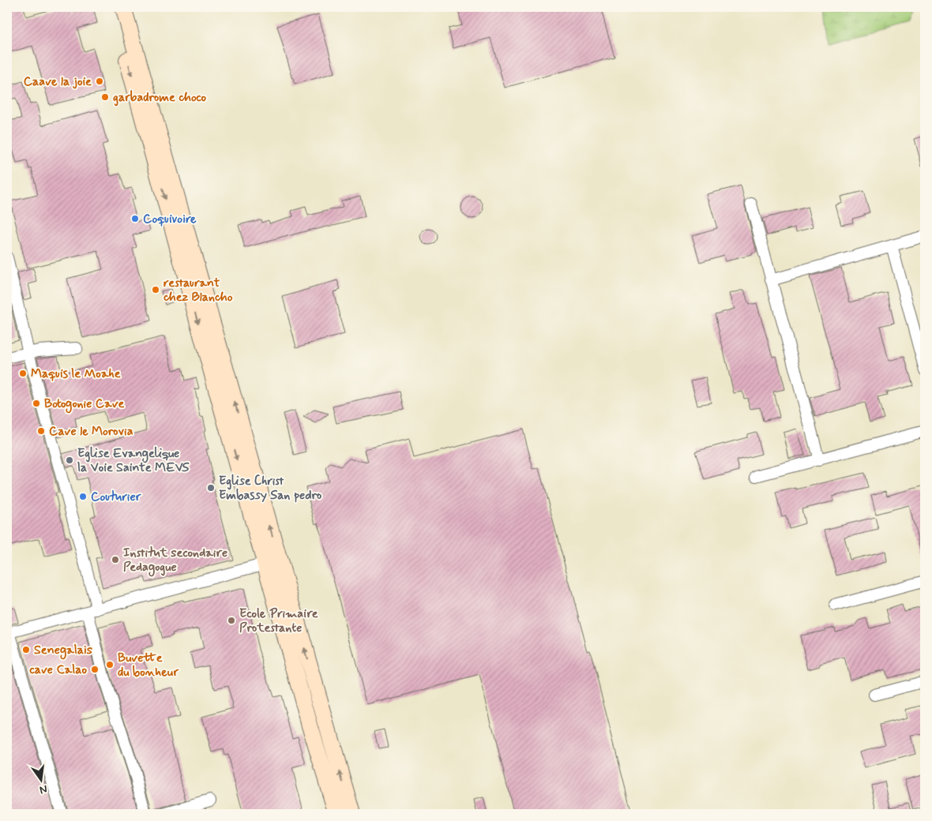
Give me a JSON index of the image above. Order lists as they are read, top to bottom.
{
  "places": [
    "Caave la joie",
    "garbadrome choco",
    "Coquivoire",
    "restaurant chez Blancho",
    "Maquis le Moahe",
    "Botogonie Cave",
    "Cave le Morovia",
    "Eglise Evangelique la Voie Sainte MEVS",
    "Eglise Christ Embassy San pedro",
    "Couturier",
    "Institut secondaire Pedagogue",
    "Ecole Primaire Protestante",
    "Senegalais",
    "Buvette du bonheur",
    "cave Calao"
  ],
  "north": "bottom"
}
